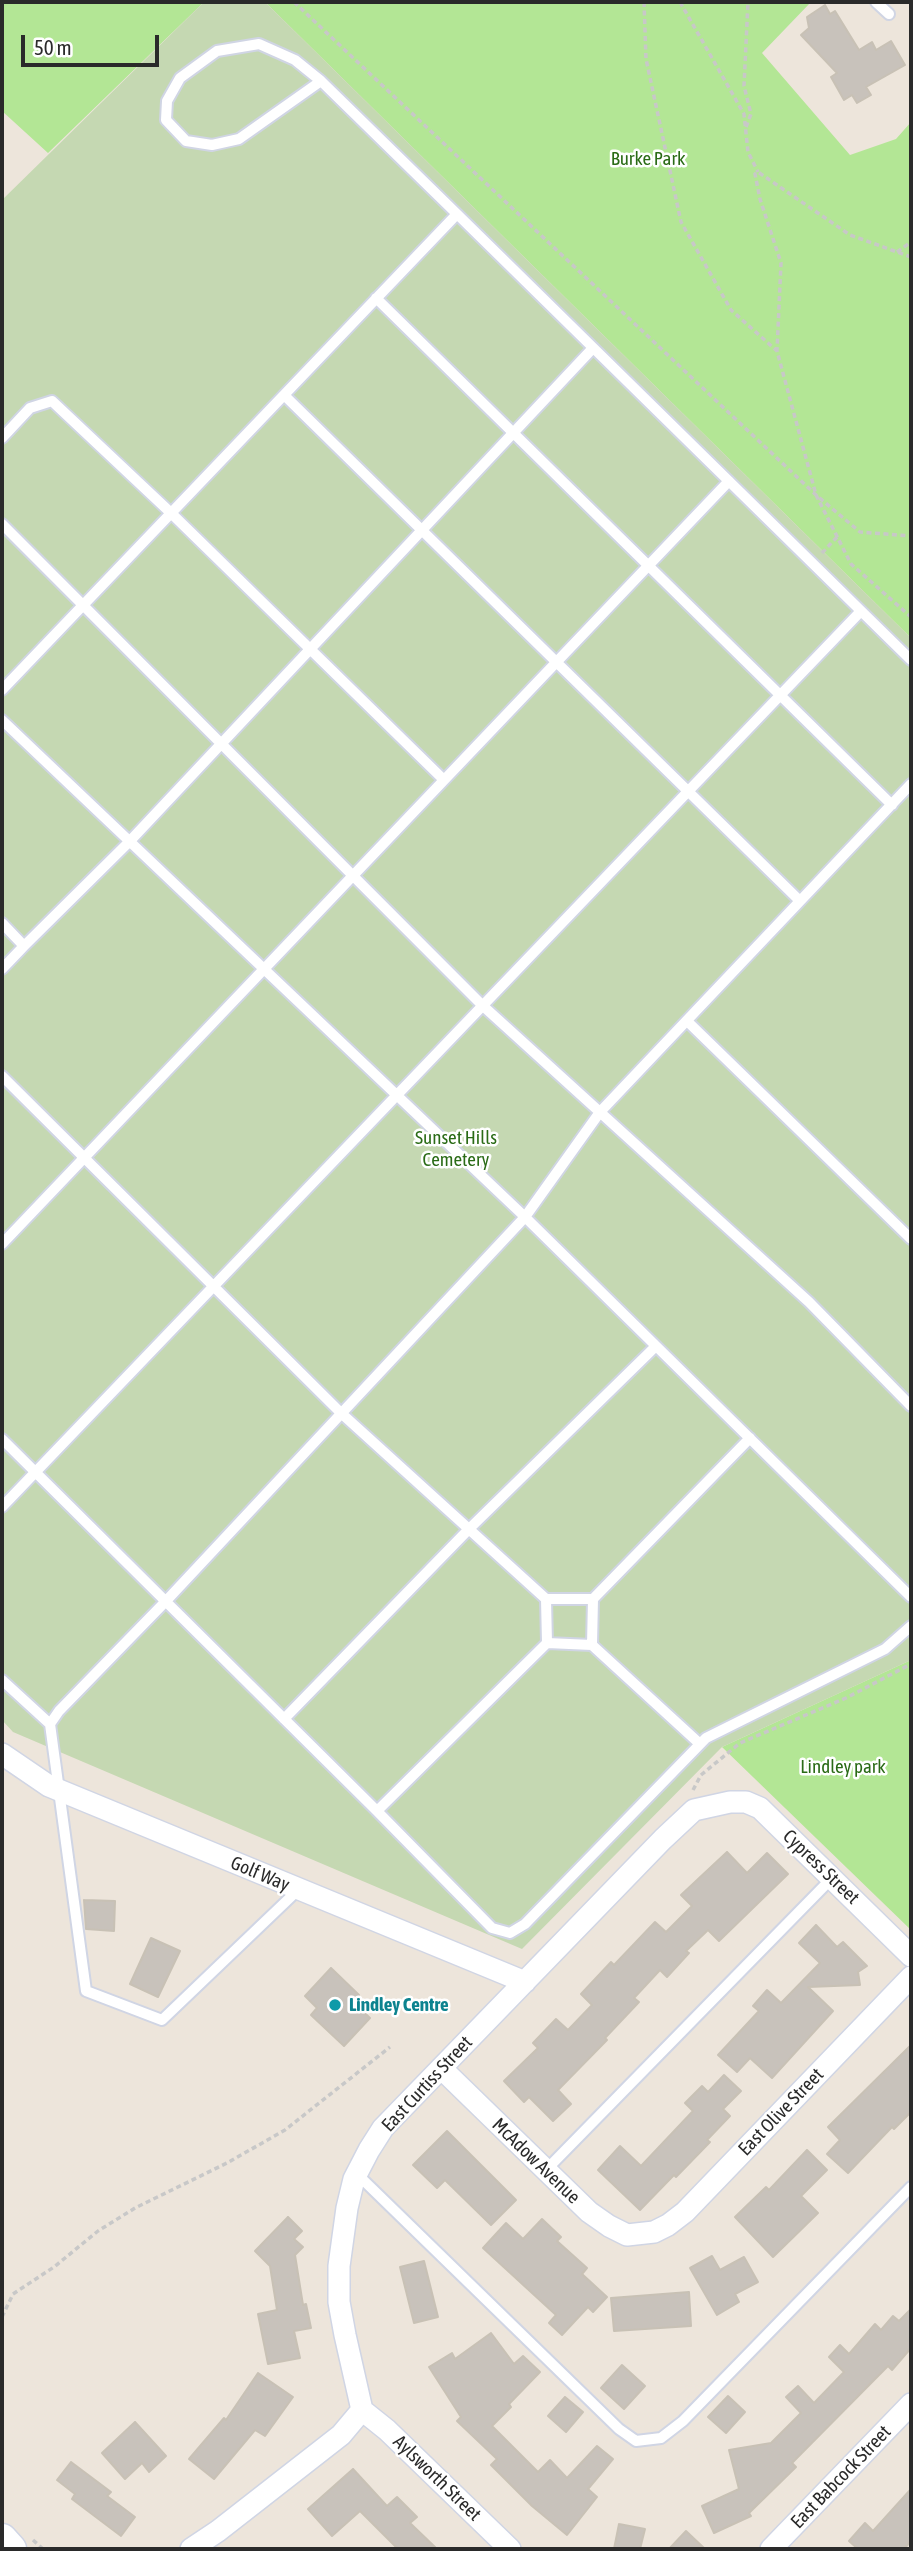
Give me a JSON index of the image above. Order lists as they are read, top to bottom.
{
  "streets": {
    "street": [
      "Cypress Street",
      "Golf Way",
      "East Curtiss Street",
      "East Olive Street",
      "McAdow Avenue",
      "East Babcock Street",
      "Aylsworth Street"
    ]
  },
  "crossings": [
    ["Cypress Street", "East Curtiss Street"],
    ["Golf Way", "East Curtiss Street"],
    ["East Curtiss Street", "McAdow Avenue"],
    ["East Curtiss Street", "Aylsworth Street"],
    ["East Olive Street", "McAdow Avenue"]
  ],
  "parks": ["Burke Park", "Sunset Hills Cemetery", "Lindley park"],
  "places": ["Lindley Centre"],
  "scale_bar": "50 m"
}
